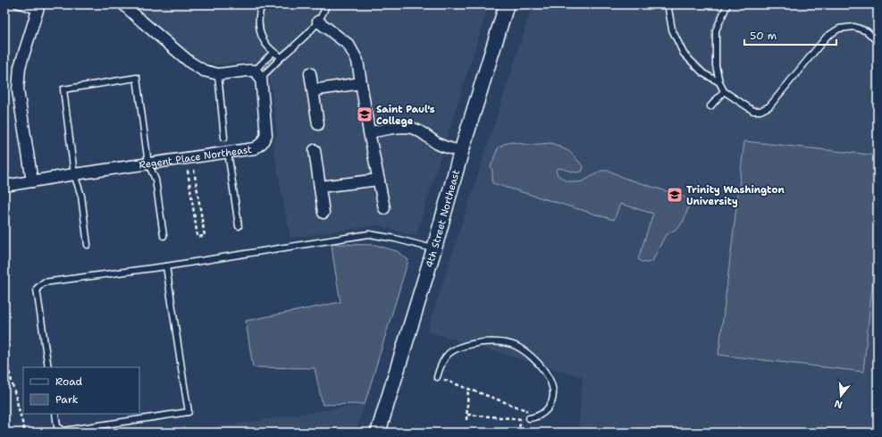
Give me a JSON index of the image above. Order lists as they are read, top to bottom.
{
  "streets": {
    "street": ["Regent Place Northeast", "4th Street Northeast"]
  },
  "places": {
    "school or university": ["Saint Paul's College", "Trinity Washington University"]
  },
  "legend": ["Road", "Park"],
  "scale_bar": "50 m",
  "north": "bottom"
}
